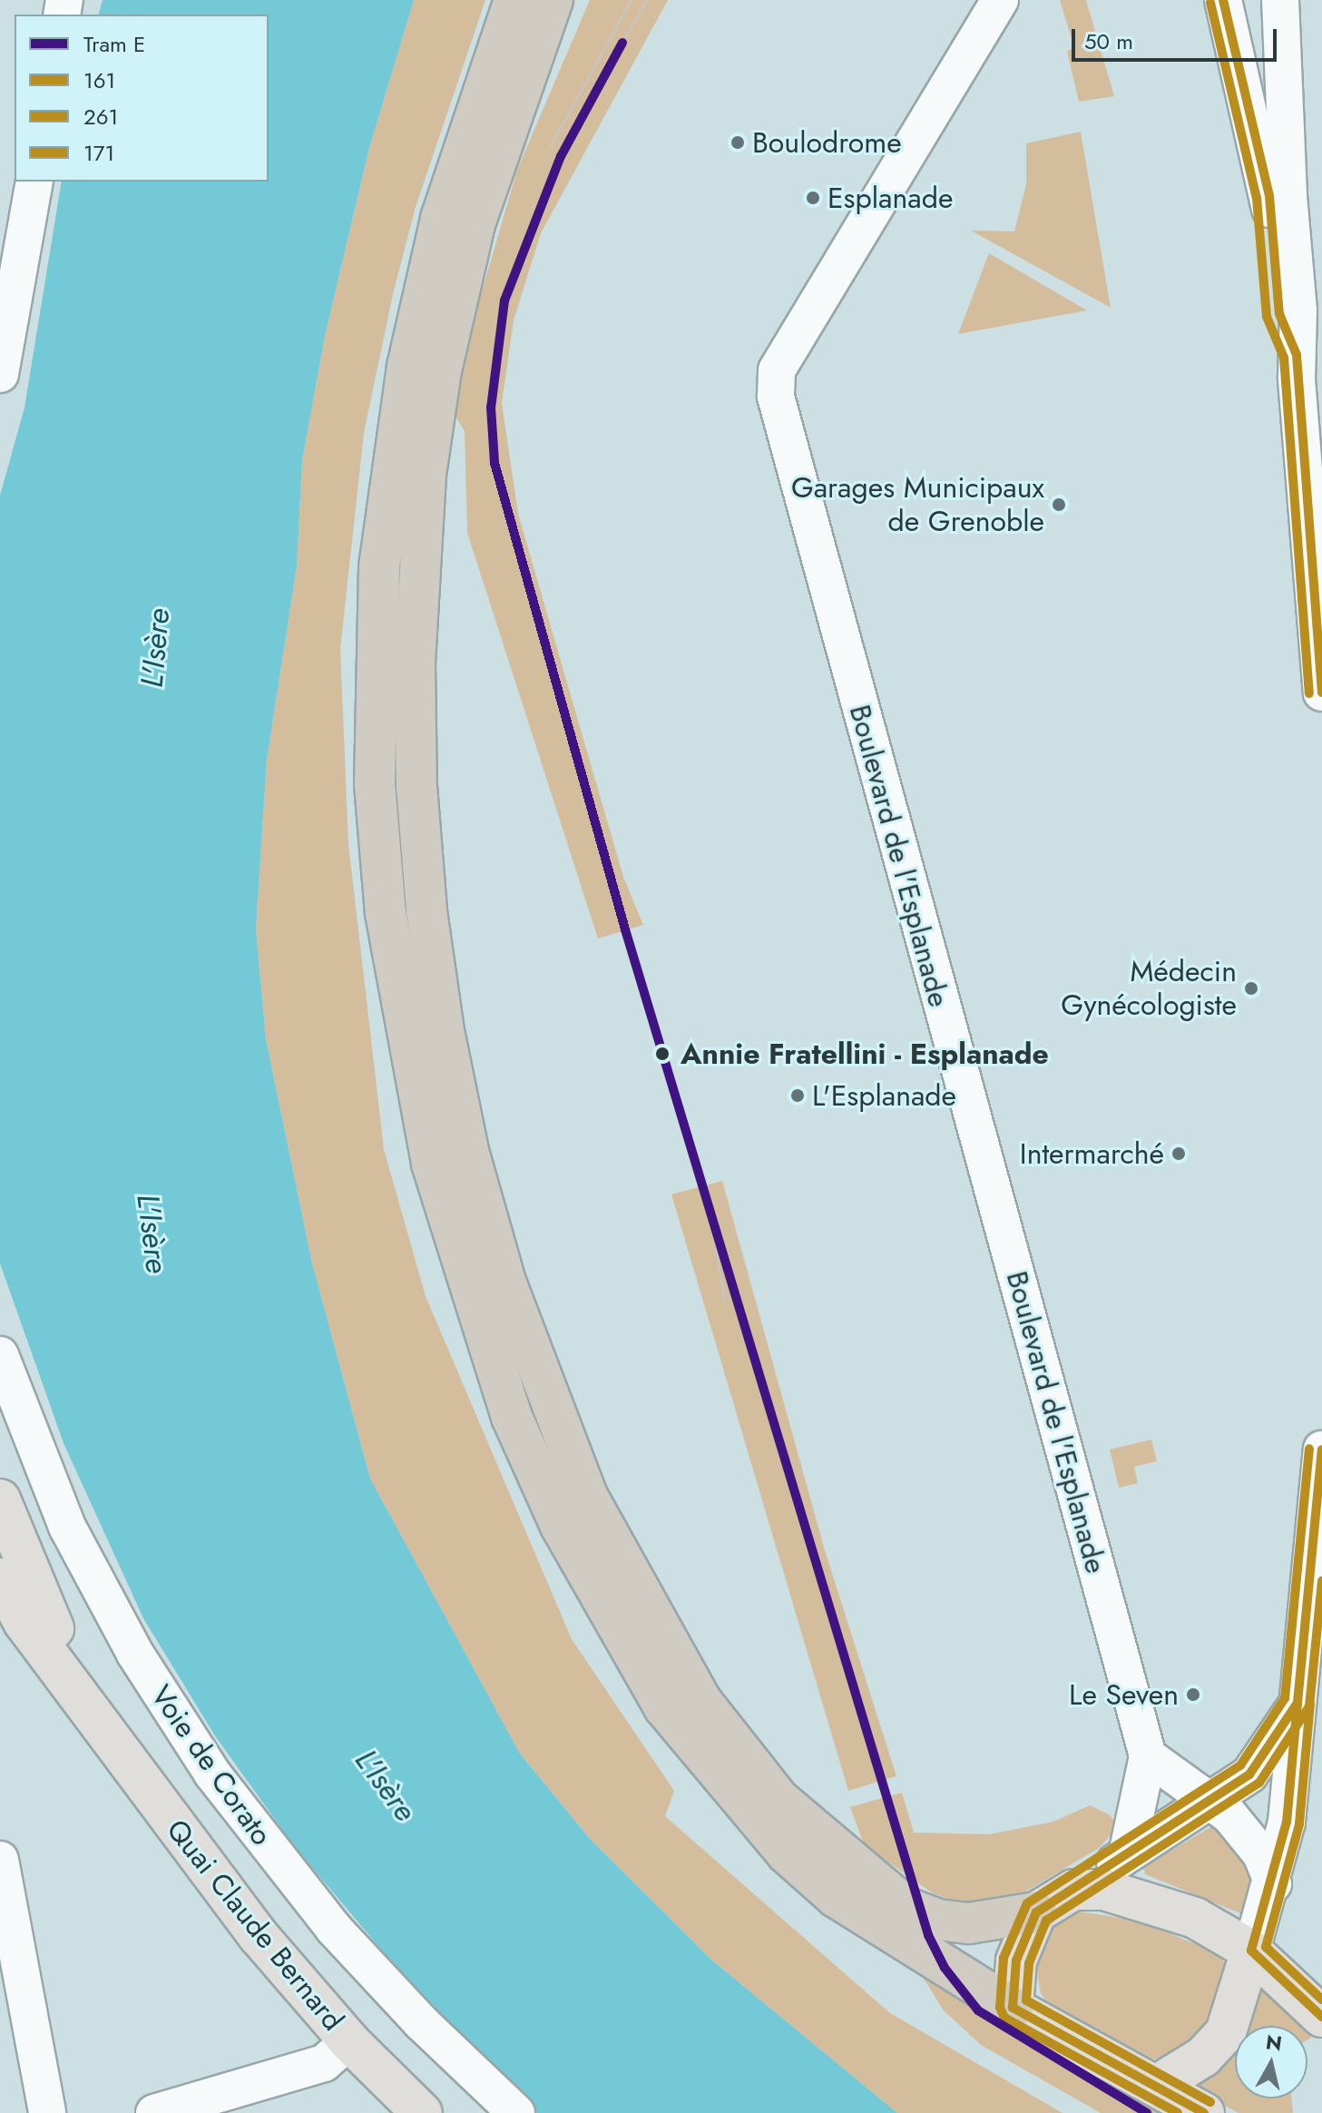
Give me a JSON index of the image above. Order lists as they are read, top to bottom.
{
  "streets": {
    "main road": ["Quai Claude Bernard"],
    "street": ["Boulevard de l'Esplanade", "Voie de Corato"]
  },
  "water": ["L'Isère"],
  "places": [
    "Boulodrome",
    "Esplanade",
    "Garages Municipaux de Grenoble",
    "Médecin Gynécologiste",
    "Annie Fratellini - Esplanade",
    "L'Esplanade",
    "Intermarché",
    "Le Seven"
  ],
  "lines": [
    "transit line 161",
    "transit line 261",
    "tram line E",
    "transit line 171"
  ],
  "legend": [
    "Tram E",
    "161",
    "261",
    "171"
  ],
  "scale_bar": "50 m",
  "north": "top"
}
